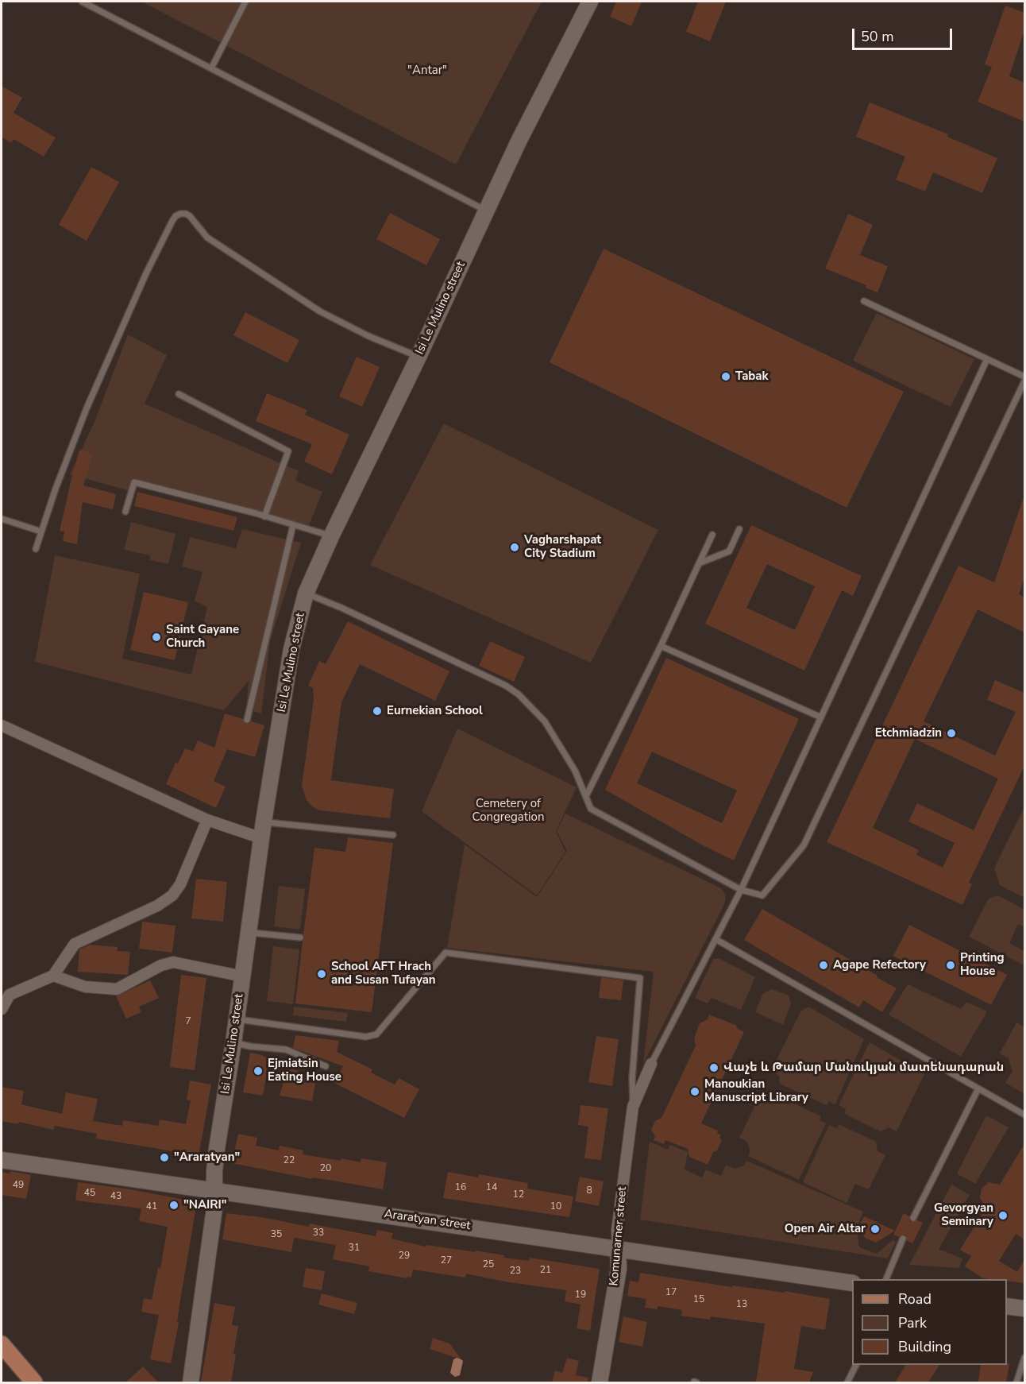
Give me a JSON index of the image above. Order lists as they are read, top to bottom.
{
  "streets": {
    "street": ["Isi Le Mulino street", "Araratyan street", "Komunarner street"]
  },
  "crossings": [
    ["Isi Le Mulino street", "Araratyan street"],
    ["Araratyan street", "Komunarner street"]
  ],
  "parks": ["\"Antar\"", "Cemetery of Congregation"],
  "places": [
    "Tabak",
    "Vagharshapat City Stadium",
    "Saint Gayane Church",
    "Eurnekian School",
    "Etchmiadzin",
    "Agape Refectory",
    "Printing House",
    "School AFT Hrach and Susan Tufayan",
    "Վաչե և Թամար Մանուկյան մատենադարան",
    "Ejmiatsin Eating House",
    "Manoukian Manuscript Library",
    "\"Araratyan\"",
    "\"NAIRI\"",
    "Gevorgyan Seminary",
    "Open Air Altar"
  ],
  "house_numbers": [
    "7",
    "22",
    "20",
    "49",
    "16",
    "14",
    "8",
    "45",
    "12",
    "43",
    "41",
    "10",
    "33",
    "35",
    "31",
    "29",
    "27",
    "25",
    "21",
    "23",
    "17",
    "19",
    "15",
    "13"
  ],
  "legend": ["Road", "Park", "Building"],
  "scale_bar": "50 m"
}
